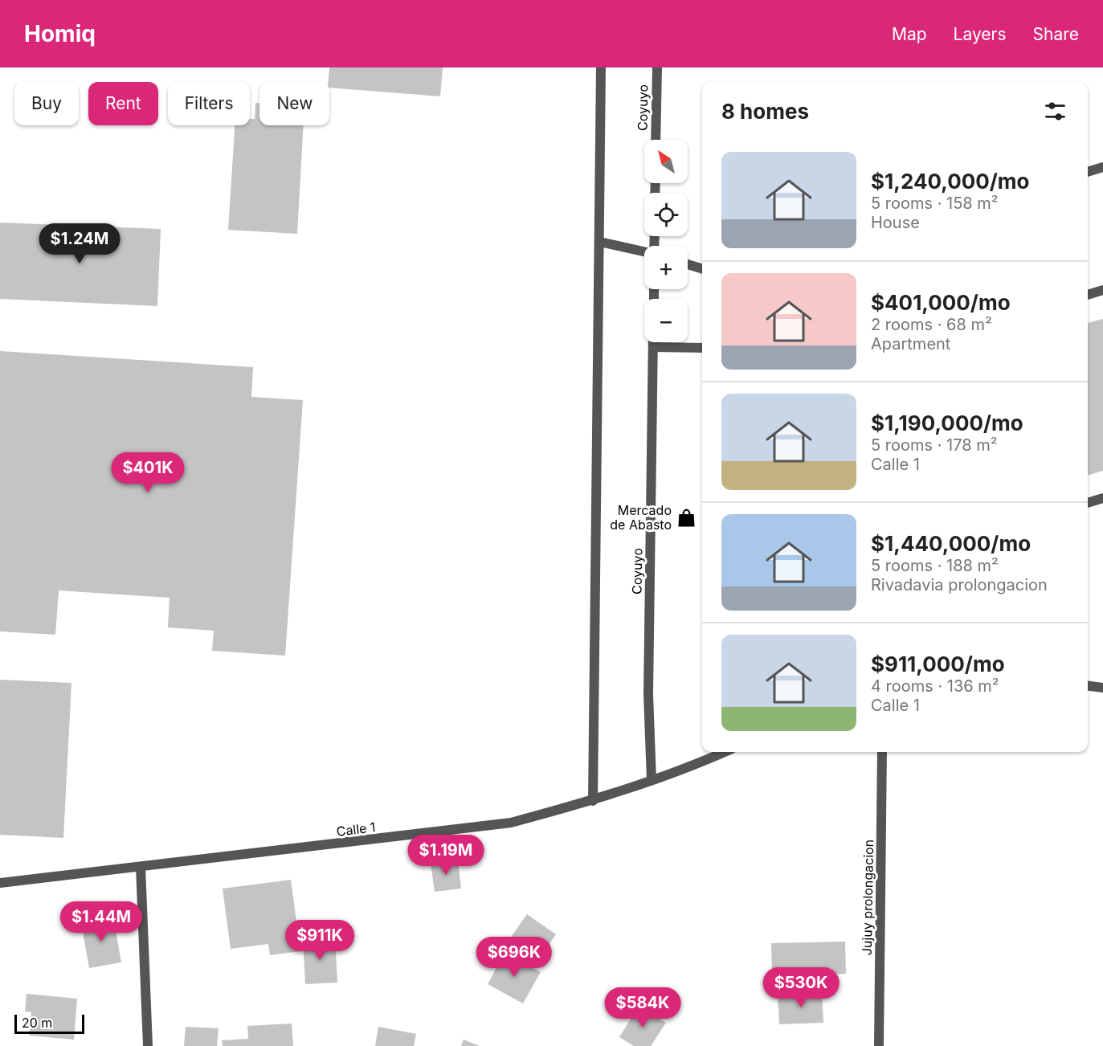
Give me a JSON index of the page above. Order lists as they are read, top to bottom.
{
  "streets": {
    "street": ["Coyuyo", "Calle 1", "Jujuy prolongacion"]
  },
  "crossings": [
    ["Coyuyo", "Calle 1"]
  ],
  "places": {
    "shop": ["Mercado de Abasto"]
  },
  "scale_bar": "20 m",
  "north": "top left",
  "page": {
    "header": "Homiq",
    "nav": ["Map", "Layers", "Share"],
    "chip": [
      "Buy",
      "Rent",
      "Filters",
      "New"
    ],
    "heading": "8 homes",
    "map_buttons": ["+", "−"],
    "list": [
      {
        "name": "$1,240,000/mo",
        "note": "5 rooms · 158 m² · House"
      },
      {
        "name": "$401,000/mo",
        "note": "2 rooms · 68 m² · Apartment"
      },
      {
        "name": "$1,190,000/mo",
        "note": "5 rooms · 178 m² · Calle 1"
      },
      {
        "name": "$1,440,000/mo",
        "note": "5 rooms · 188 m² · Rivadavia prolongacion"
      },
      {
        "name": "$911,000/mo",
        "note": "4 rooms · 136 m² · Calle 1"
      }
    ],
    "price": [
      "$1.24M",
      "$401K",
      "$1.19M",
      "$1.44M",
      "$911K",
      "$696K",
      "$530K",
      "$584K"
    ],
    "scale": "20 m"
  }
}
